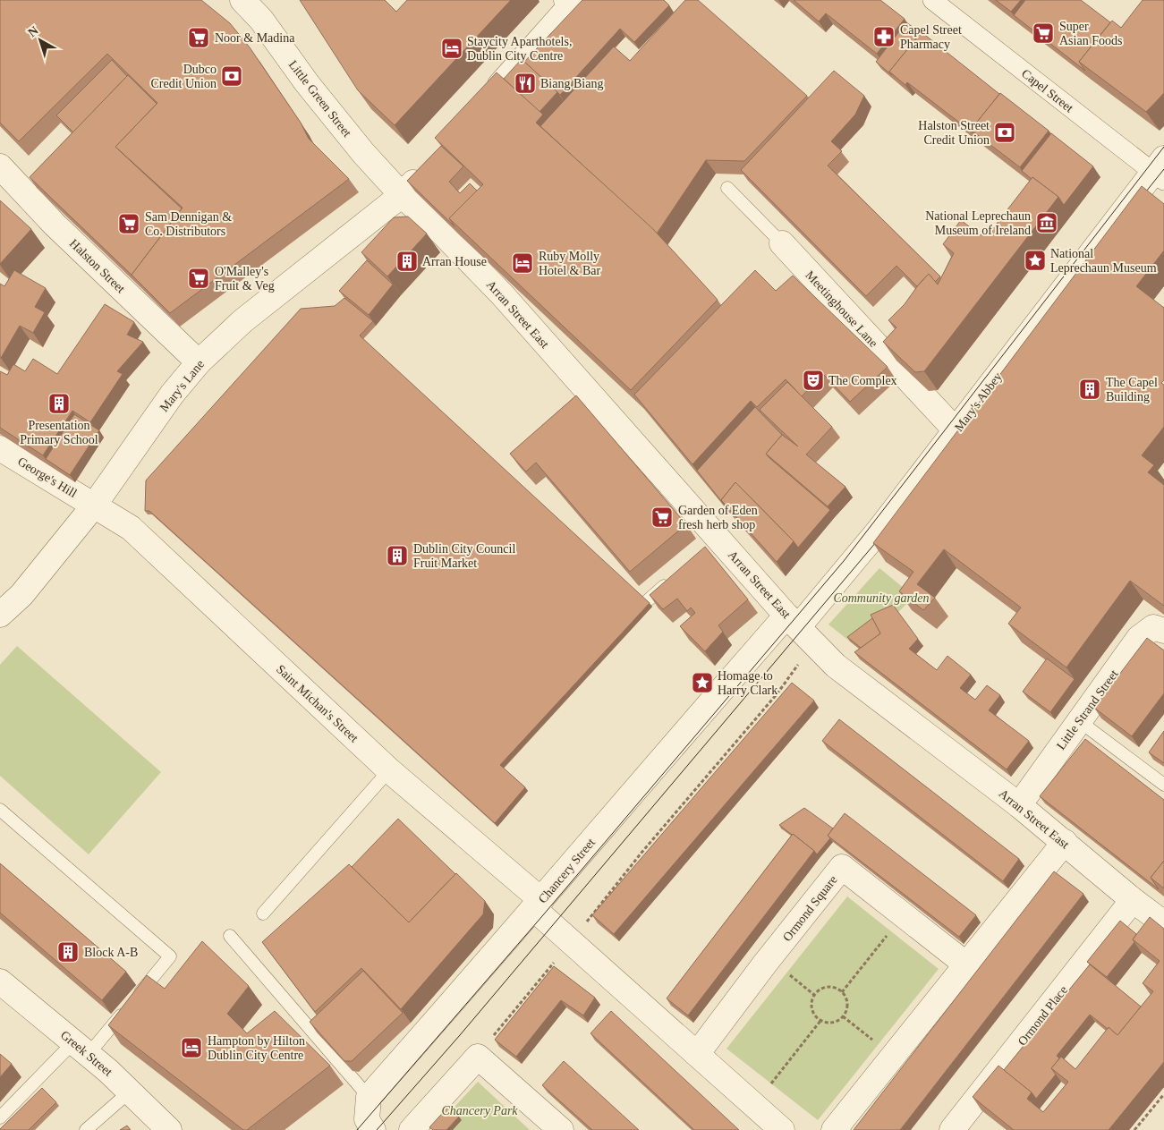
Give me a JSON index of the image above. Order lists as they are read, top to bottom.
{
  "streets": {
    "street": [
      "Capel Street",
      "Little Green Street",
      "Halston Street",
      "Meetinghouse Lane",
      "Arran Street East",
      "Mary's Lane",
      "Mary's Abbey",
      "George's Hill",
      "Saint Michan's Street",
      "Little Strand Street",
      "Chancery Street",
      "Ormond Square",
      "Ormond Place",
      "Greek Street"
    ]
  },
  "crossings": [
    ["Capel Street", "Mary's Abbey"],
    ["Little Green Street", "Arran Street East"],
    ["Little Green Street", "Mary's Lane"],
    ["Halston Street", "Mary's Lane"],
    ["Meetinghouse Lane", "Mary's Abbey"],
    ["Arran Street East", "Mary's Lane"],
    ["Arran Street East", "Mary's Abbey"],
    ["Arran Street East", "Little Strand Street"],
    ["Arran Street East", "Chancery Street"],
    ["Arran Street East", "Ormond Place"],
    ["Mary's Lane", "George's Hill"],
    ["Mary's Lane", "Saint Michan's Street"],
    ["Mary's Abbey", "Chancery Street"],
    ["George's Hill", "Saint Michan's Street"],
    ["Saint Michan's Street", "Chancery Street"]
  ],
  "parks": ["Community garden", "Chancery Park"],
  "places": {
    "supermarket": [
      "Super Asian Foods",
      "Noor & Madina",
      "Sam Dennigan & Co. Distributors",
      "O'Malley's Fruit & Veg",
      "Garden of Eden fresh herb shop"
    ],
    "pharmacy": ["Capel Street Pharmacy"],
    "hotel": ["Staycity Aparthotels, Dublin City Centre", "Ruby Molly Hotel & Bar", "Hampton by Hilton Dublin City Centre"],
    "bank": ["Dubco Credit Union", "Halston Street Credit Union"],
    "restaurant": ["Biang Biang"],
    "museum": ["National Leprechaun Museum of Ireland"],
    "place": ["National Leprechaun Museum", "Homage to Harry Clark"],
    "building": [
      "Arran House",
      "The Capel Building",
      "Presentation Primary School",
      "Dublin City Council Fruit Market",
      "Block A-B"
    ],
    "theatre": ["The Complex"]
  },
  "north": "top left"
}
